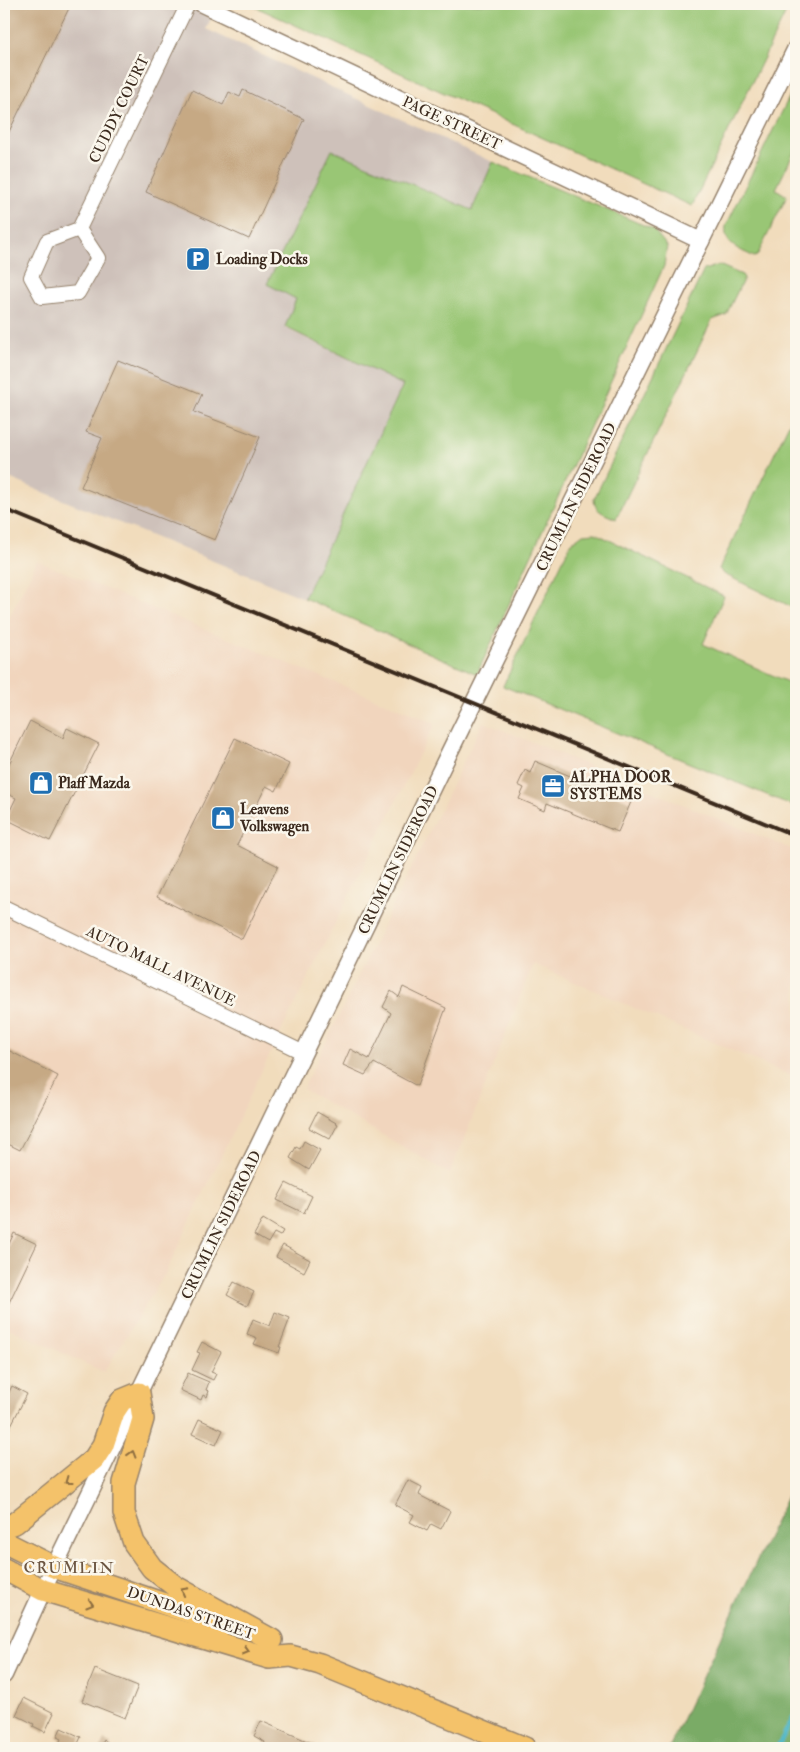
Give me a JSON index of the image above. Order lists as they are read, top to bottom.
{
  "streets": {
    "main road": ["DUNDAS STREET"],
    "street": [
      "CUDDY COURT",
      "PAGE STREET",
      "CRUMLIN SIDEROAD",
      "AUTO MALL AVENUE"
    ]
  },
  "crossings": [
    ["PAGE STREET", "CRUMLIN SIDEROAD"],
    ["CRUMLIN SIDEROAD", "AUTO MALL AVENUE"],
    ["CRUMLIN SIDEROAD", "DUNDAS STREET"]
  ],
  "districts": ["CRUMLIN"],
  "places": {
    "parking": ["Loading Docks"],
    "shop": ["Plaff Mazda", "Leavens Volkswagen"],
    "office": ["ALPHA DOOR SYSTEMS"]
  }
}
